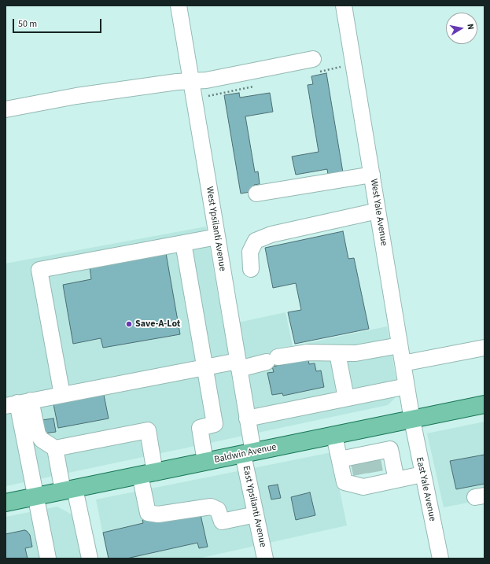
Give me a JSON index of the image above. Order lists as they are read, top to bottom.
{
  "streets": {
    "main road": ["Baldwin Avenue"],
    "street": [
      "West Yale Avenue",
      "West Ypsilanti Avenue",
      "East Yale Avenue",
      "East Ypsilanti Avenue"
    ]
  },
  "crossings": [
    ["West Yale Avenue", "Baldwin Avenue"],
    ["West Yale Avenue", "East Yale Avenue"],
    ["West Ypsilanti Avenue", "Baldwin Avenue"],
    ["West Ypsilanti Avenue", "East Ypsilanti Avenue"],
    ["Baldwin Avenue", "East Yale Avenue"],
    ["Baldwin Avenue", "East Ypsilanti Avenue"]
  ],
  "places": ["Save-A-Lot"],
  "scale_bar": "50 m",
  "north": "right"
}
